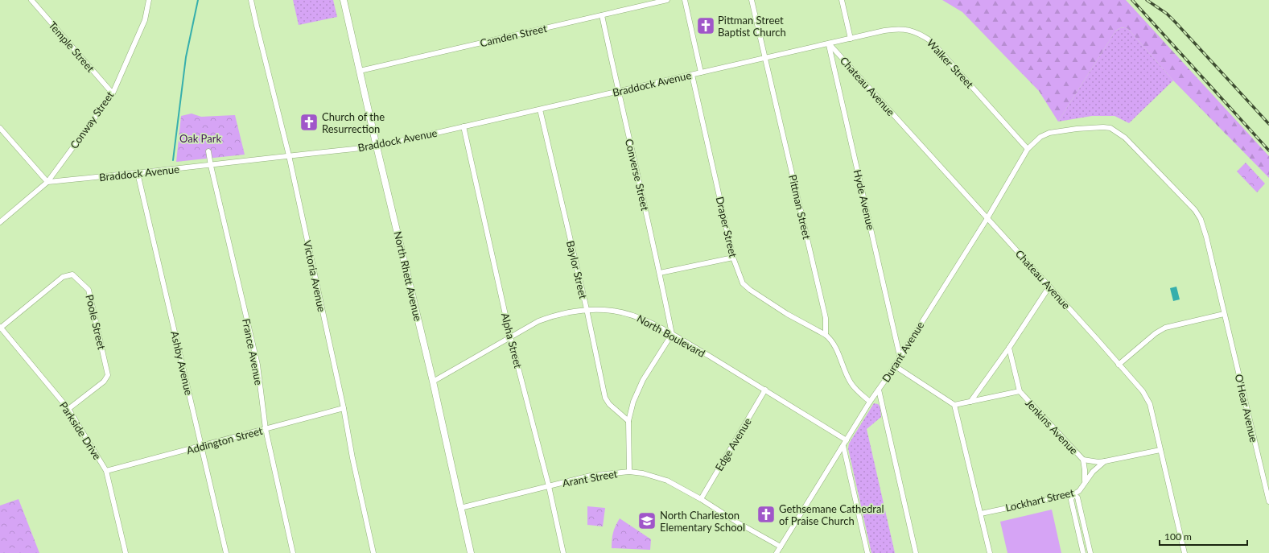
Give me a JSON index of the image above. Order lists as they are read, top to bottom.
{
  "streets": {
    "main road": ["North Rhett Avenue"],
    "street": [
      "Camden Street",
      "Temple Street",
      "Walker Street",
      "Braddock Avenue",
      "Chateau Avenue",
      "Conway Street",
      "Converse Street",
      "Hyde Avenue",
      "Pittman Street",
      "Draper Street",
      "Baylor Street",
      "Victoria Avenue",
      "Poole Street",
      "North Boulevard",
      "Alpha Street",
      "France Avenue",
      "Durant Avenue",
      "Ashby Avenue",
      "O'Hear Avenue",
      "Jenkins Avenue",
      "Parkside Drive",
      "Addington Street",
      "Edge Avenue",
      "Arant Street",
      "Lockhart Street"
    ]
  },
  "crossings": [
    ["Camden Street", "Converse Street"],
    ["Camden Street", "North Rhett Avenue"],
    ["Temple Street", "Conway Street"],
    ["Walker Street", "Braddock Avenue"],
    ["Walker Street", "Chateau Avenue"],
    ["Walker Street", "Hyde Avenue"],
    ["Walker Street", "Durant Avenue"],
    ["Walker Street", "O'Hear Avenue"],
    ["Braddock Avenue", "Conway Street"],
    ["Braddock Avenue", "Converse Street"],
    ["Braddock Avenue", "Pittman Street"],
    ["Braddock Avenue", "Draper Street"],
    ["Braddock Avenue", "Baylor Street"],
    ["Braddock Avenue", "Victoria Avenue"],
    ["Braddock Avenue", "North Rhett Avenue"],
    ["Braddock Avenue", "Alpha Street"],
    ["Braddock Avenue", "France Avenue"],
    ["Braddock Avenue", "Ashby Avenue"],
    ["Chateau Avenue", "Hyde Avenue"],
    ["Chateau Avenue", "Durant Avenue"],
    ["Chateau Avenue", "Lockhart Street"],
    ["Converse Street", "North Boulevard"],
    ["Hyde Avenue", "Durant Avenue"],
    ["Pittman Street", "Draper Street"],
    ["Baylor Street", "North Boulevard"],
    ["Victoria Avenue", "Addington Street"],
    ["North Rhett Avenue", "North Boulevard"],
    ["North Rhett Avenue", "Arant Street"],
    ["Poole Street", "Parkside Drive"],
    ["North Boulevard", "Alpha Street"],
    ["North Boulevard", "Durant Avenue"],
    ["North Boulevard", "Edge Avenue"],
    ["Alpha Street", "Arant Street"],
    ["France Avenue", "Addington Street"],
    ["Durant Avenue", "O'Hear Avenue"],
    ["Durant Avenue", "Arant Street"],
    ["Ashby Avenue", "Addington Street"],
    ["Jenkins Avenue", "Lockhart Street"],
    ["Parkside Drive", "Addington Street"],
    ["Edge Avenue", "Arant Street"]
  ],
  "parks": ["Oak Park"],
  "places": {
    "church": ["Pittman Street Baptist Church", "Church of the Resurrection", "Gethsemane Cathedral of Praise Church"],
    "school or university": ["North Charleston Elementary School"]
  },
  "scale_bar": "100 m"
}
